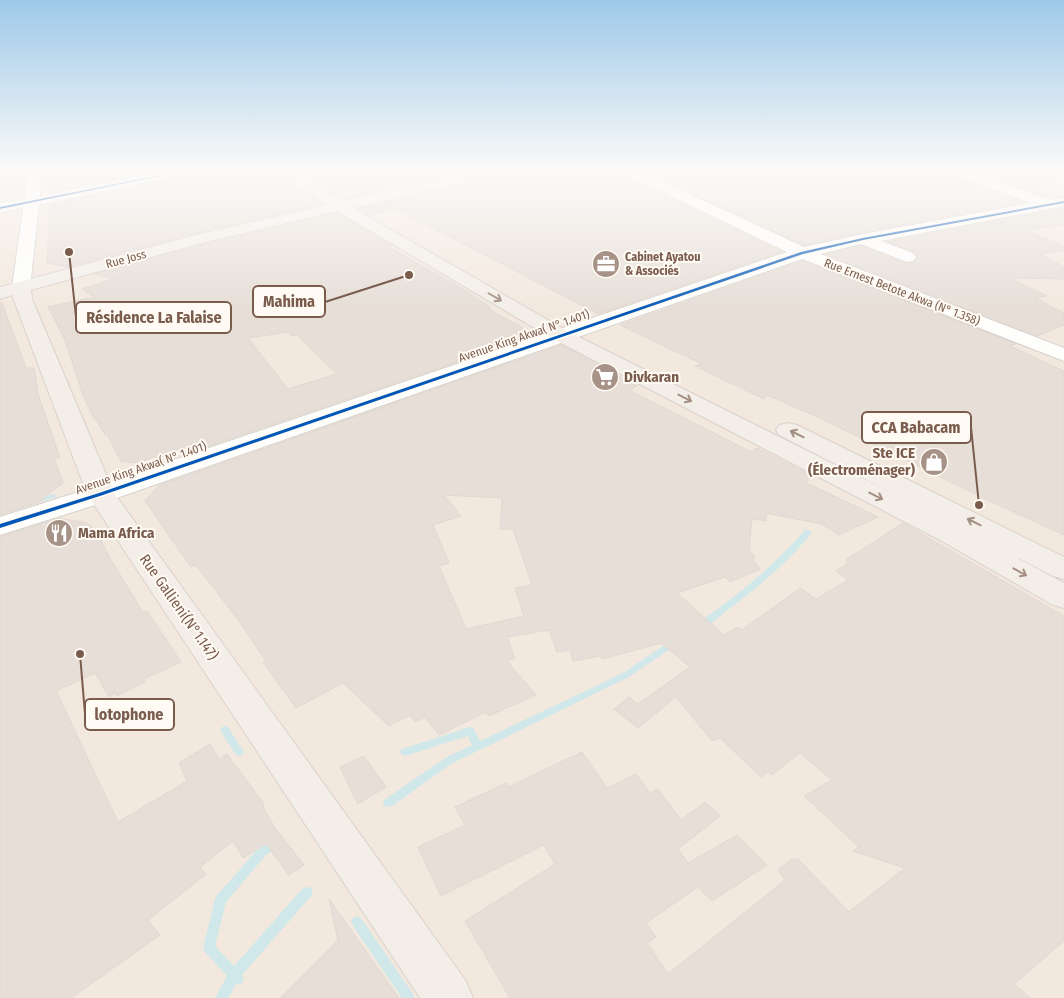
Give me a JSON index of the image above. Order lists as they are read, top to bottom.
{
  "streets": {
    "main road": ["Rue Joss", "Rue Gallieni(N°1.147)"],
    "street": ["Rue Ernest Betote Akwa (N° 1.358)", "Avenue King Akwa( N° 1.401)"]
  },
  "crossings": [
    ["Rue Joss", "Rue Gallieni(N°1.147)"],
    ["Rue Ernest Betote Akwa (N° 1.358)", "Avenue King Akwa( N° 1.401)"],
    ["Avenue King Akwa( N° 1.401)", "Rue Gallieni(N°1.147)"]
  ],
  "places": {
    "other": [
      "Résidence La Falaise",
      "Mahima",
      "CCA Babacam",
      "lotophone"
    ],
    "office": ["Cabinet Ayatou & Associés"],
    "supermarket": ["Divkaran"],
    "shop": ["Ste ICE (Électroménager)"],
    "restaurant": ["Mama Africa"]
  }
}
